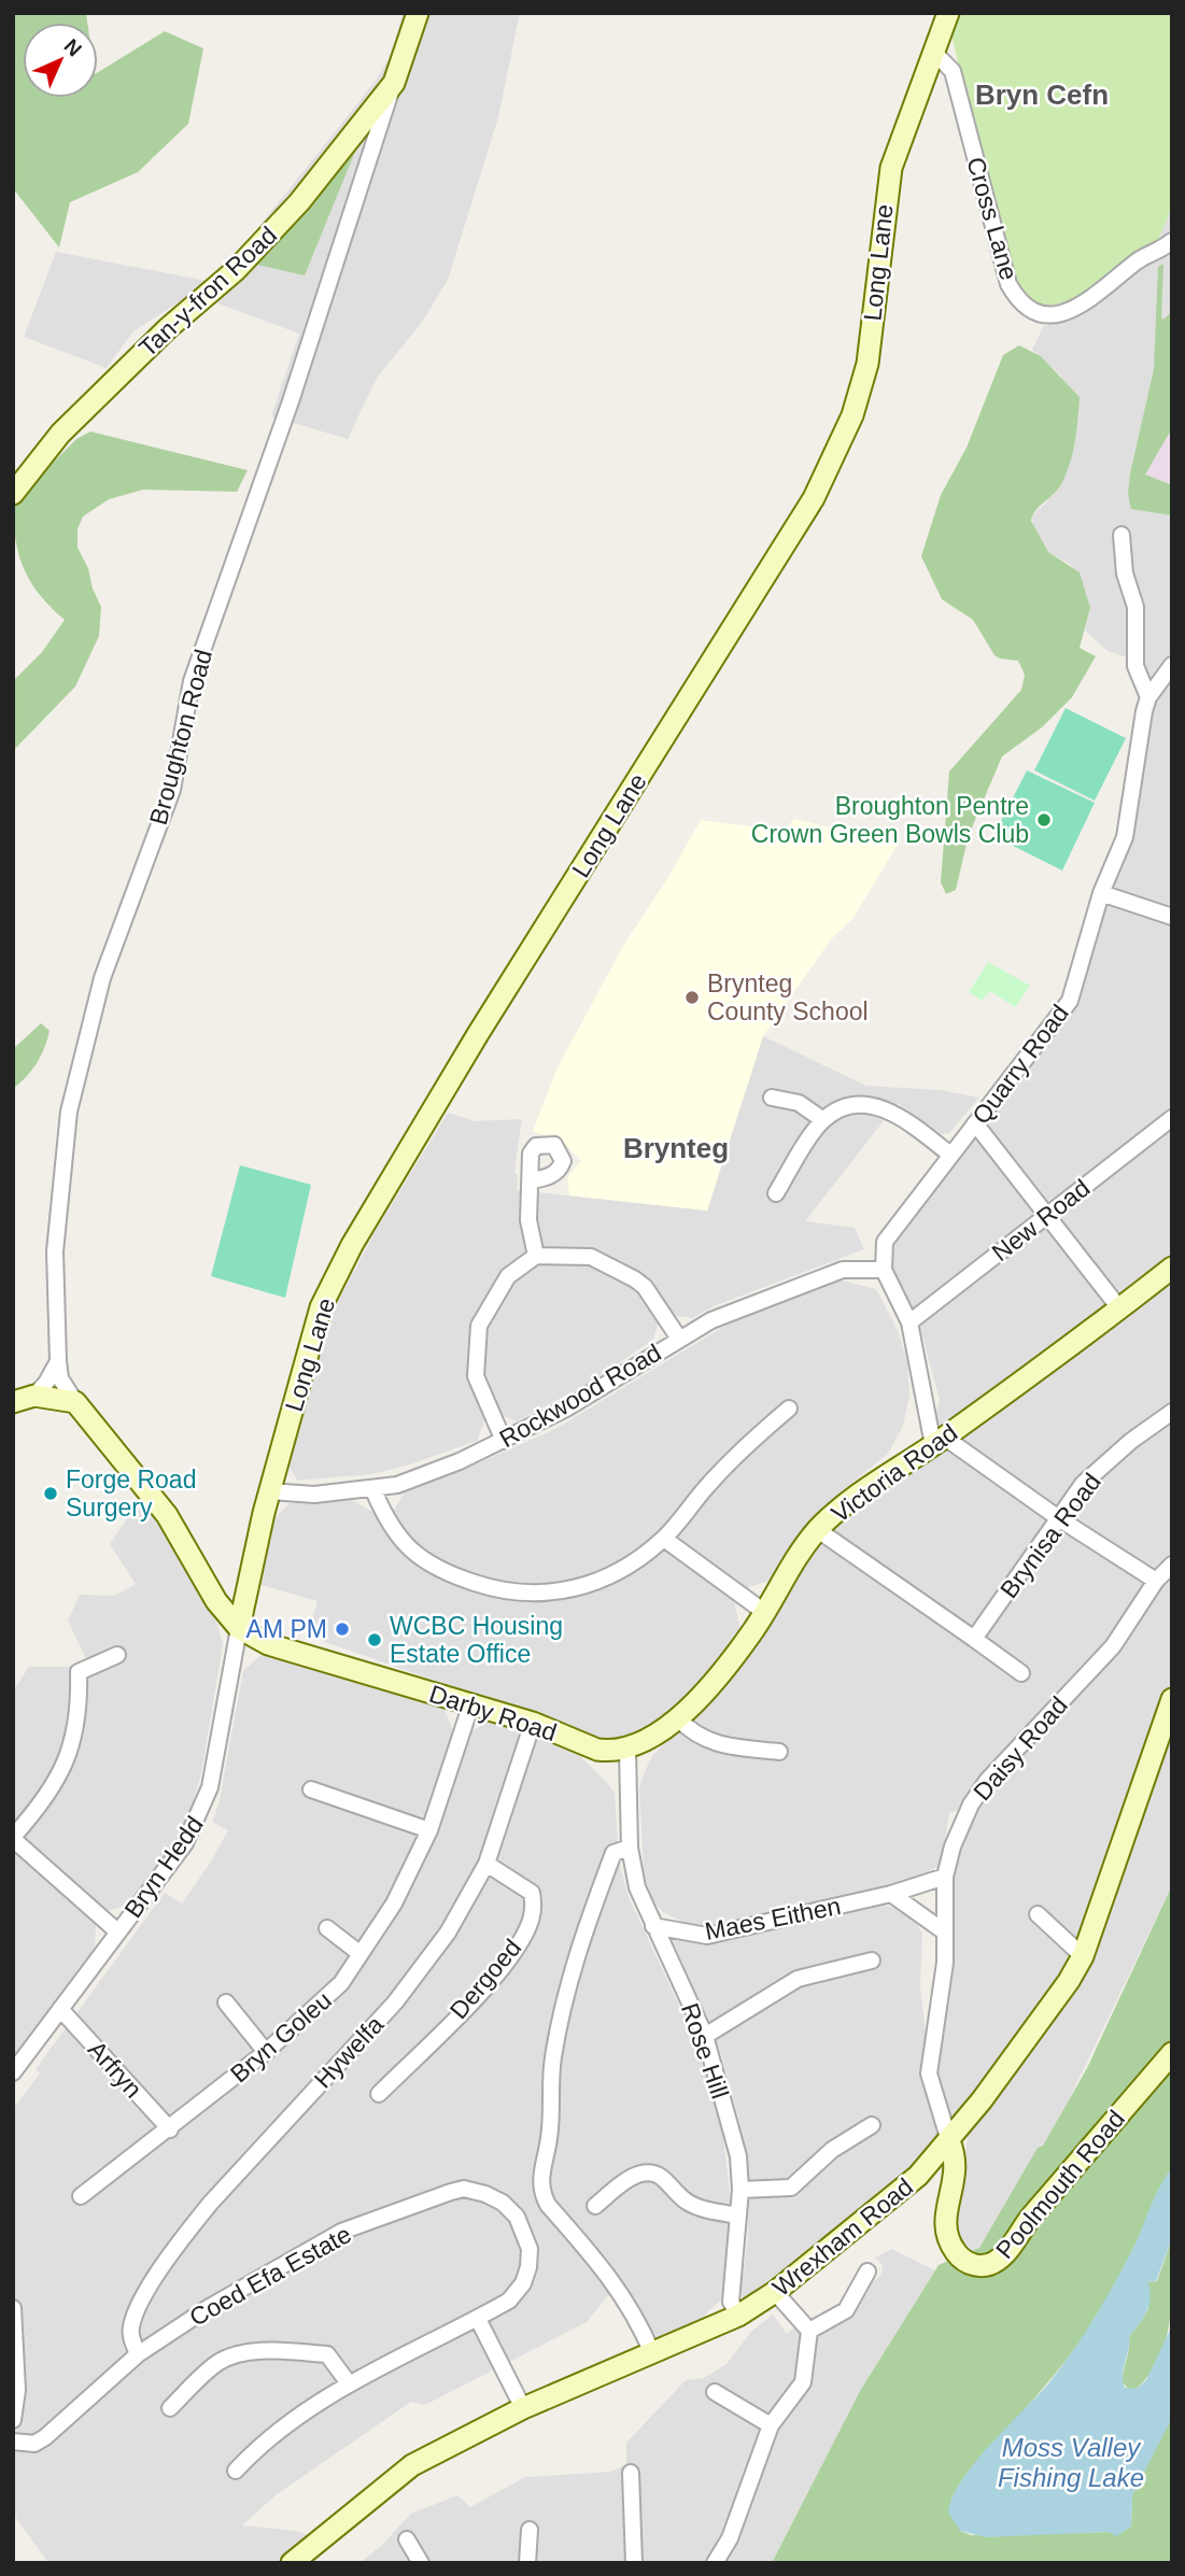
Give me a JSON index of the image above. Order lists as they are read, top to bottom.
{
  "streets": {
    "street": [
      "Cross Lane",
      "Long Lane",
      "Tan-y-fron Road",
      "Broughton Road",
      "Quarry Road",
      "New Road",
      "Rockwood Road",
      "Victoria Road",
      "Brynisa Road",
      "Darby Road",
      "Daisy Road",
      "Bryn Hedd",
      "Maes Eithen",
      "Dergoed",
      "Bryn Goleu",
      "Rose Hill",
      "Hywelfa",
      "Arfryn",
      "Poolmouth Road",
      "Wrexham Road",
      "Coed Efa Estate"
    ]
  },
  "crossings": [
    ["Cross Lane", "Long Lane"],
    ["Long Lane", "Rockwood Road"],
    ["Long Lane", "Darby Road"],
    ["Long Lane", "Bryn Hedd"],
    ["Tan-y-fron Road", "Broughton Road"],
    ["Broughton Road", "Darby Road"],
    ["Quarry Road", "Rockwood Road"],
    ["Victoria Road", "Darby Road"],
    ["Victoria Road", "Rose Hill"],
    ["Darby Road", "Bryn Hedd"],
    ["Darby Road", "Bryn Goleu"],
    ["Darby Road", "Rose Hill"],
    ["Darby Road", "Hywelfa"],
    ["Daisy Road", "Maes Eithen"],
    ["Daisy Road", "Poolmouth Road"],
    ["Daisy Road", "Wrexham Road"],
    ["Bryn Hedd", "Arfryn"],
    ["Maes Eithen", "Rose Hill"],
    ["Dergoed", "Hywelfa"],
    ["Bryn Goleu", "Arfryn"],
    ["Rose Hill", "Wrexham Road"],
    ["Hywelfa", "Coed Efa Estate"],
    ["Poolmouth Road", "Wrexham Road"]
  ],
  "districts": ["Bryn Cefn", "Brynteg"],
  "water": ["Moss Valley Fishing Lake"],
  "places": [
    "Broughton Pentre Crown Green Bowls Club",
    "Brynteg County School",
    "Forge Road Surgery",
    "AM PM",
    "WCBC Housing Estate Office"
  ],
  "north": "top right"
}
